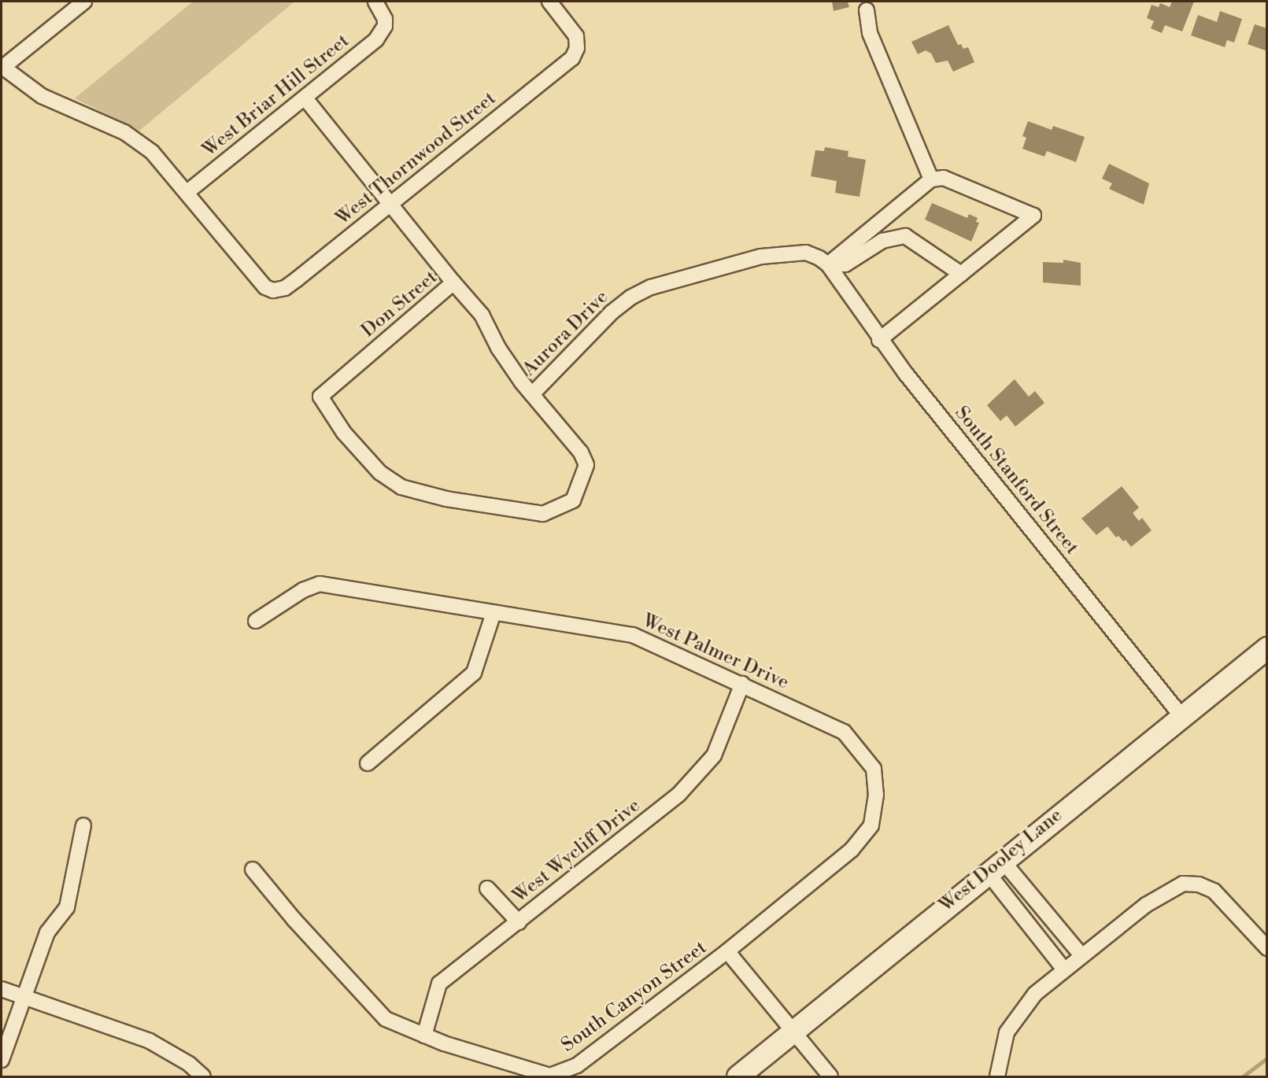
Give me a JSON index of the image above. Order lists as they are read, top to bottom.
{
  "streets": {
    "street": [
      "West Briar Hill Street",
      "West Thornwood Street",
      "Don Street",
      "Aurora Drive",
      "South Stanford Street",
      "West Palmer Drive",
      "West Wycliff Drive",
      "West Dooley Lane",
      "South Canyon Street"
    ]
  },
  "crossings": [
    ["West Briar Hill Street", "West Thornwood Street"],
    ["Don Street", "Aurora Drive"],
    ["Aurora Drive", "South Stanford Street"],
    ["South Stanford Street", "West Dooley Lane"],
    ["West Palmer Drive", "West Wycliff Drive"],
    ["West Palmer Drive", "South Canyon Street"],
    ["West Wycliff Drive", "South Canyon Street"],
    ["West Dooley Lane", "South Canyon Street"]
  ]
}
